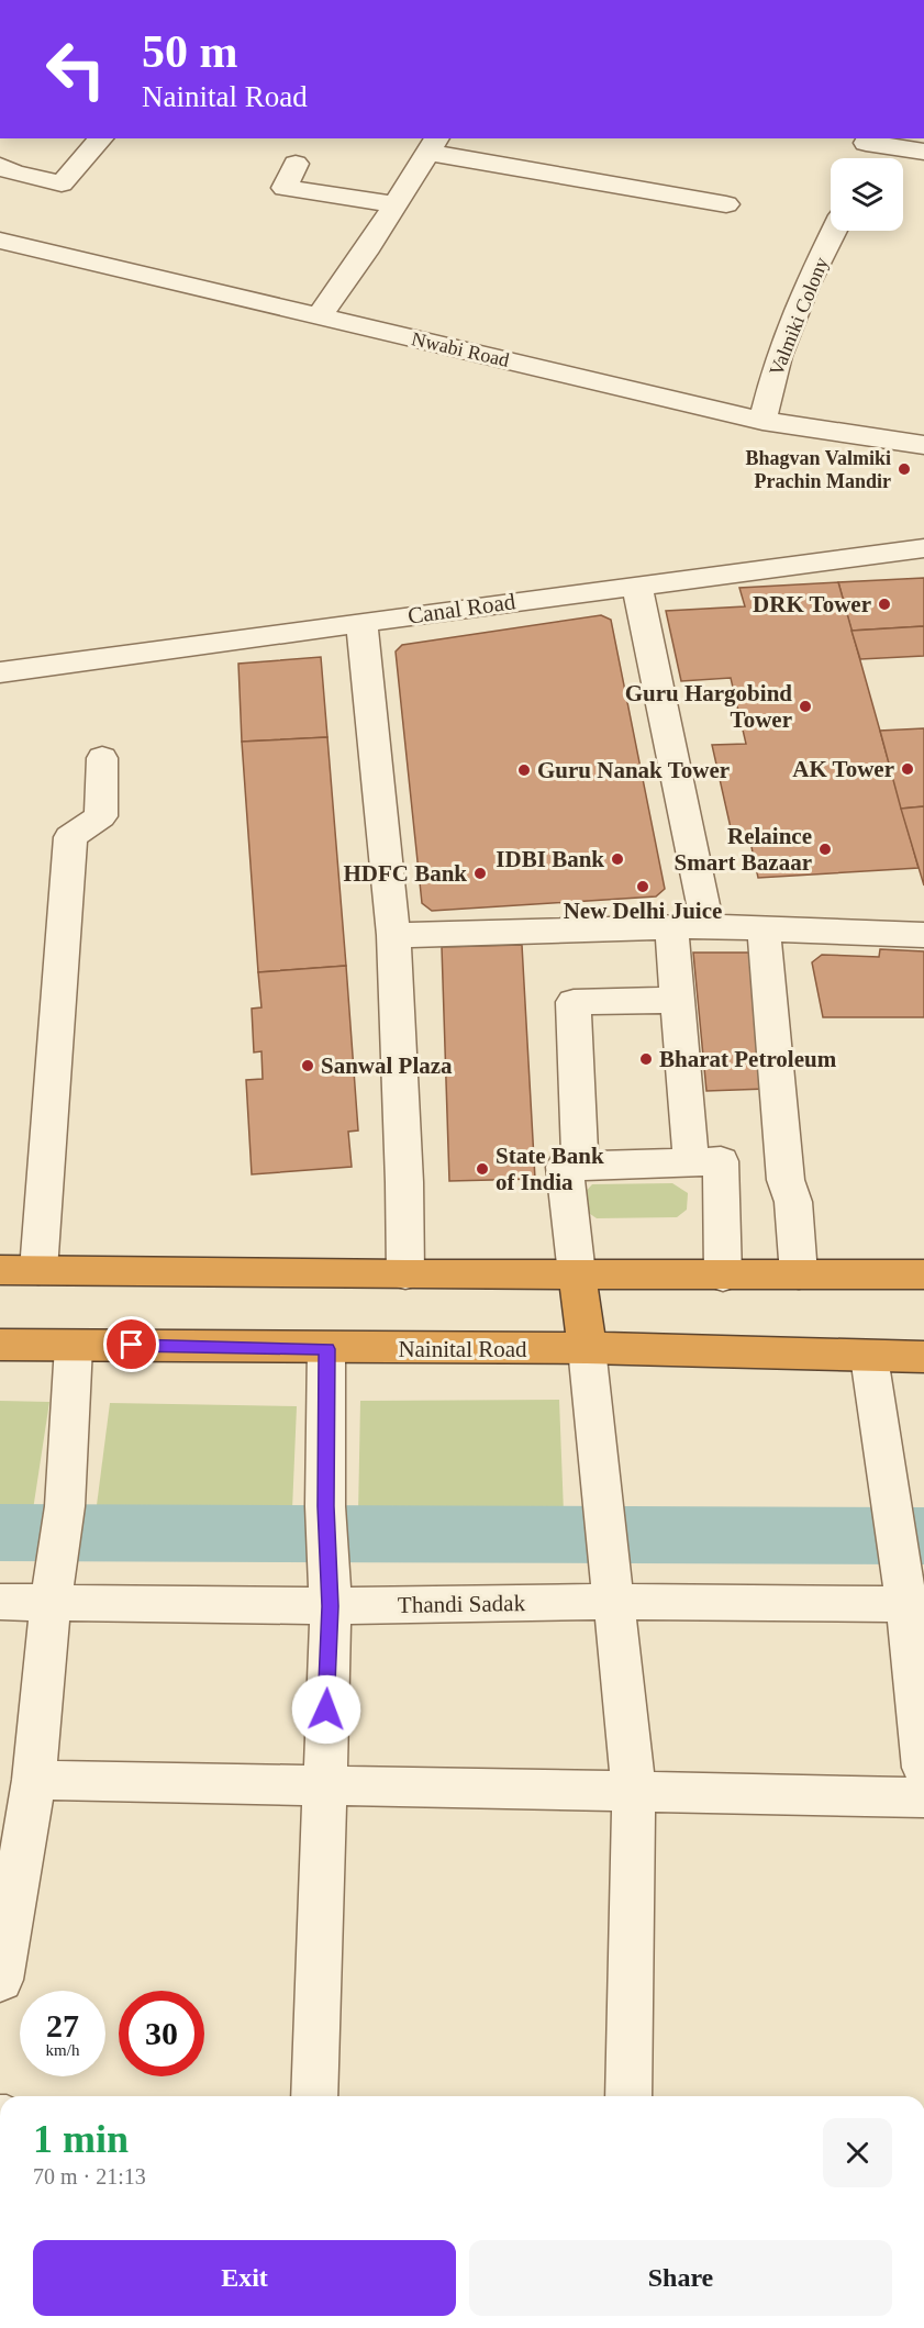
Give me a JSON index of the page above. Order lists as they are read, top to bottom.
{
  "streets": {
    "highway": ["Nainital Road"],
    "street": [
      "Valmiki Colony",
      "Nwabi Road",
      "Canal Road",
      "Thandi Sadak"
    ]
  },
  "crossings": [
    ["Valmiki Colony", "Nwabi Road"]
  ],
  "places": [
    "Bhagvan Valmiki Prachin Mandir",
    "DRK Tower",
    "Guru Hargobind Tower",
    "AK Tower",
    "Guru Nanak Tower",
    "Relaince Smart Bazaar",
    "IDBI Bank",
    "HDFC Bank",
    "New Delhi Juice",
    "Bharat Petroleum",
    "Sanwal Plaza",
    "State Bank of India"
  ],
  "page": {
    "turn": ["50 m", "Nainital Road"],
    "speed": "27 km/h",
    "limit": "30",
    "heading": ["1 min", "70 m · 21:13"],
    "buttons": ["Exit", "Share"]
  }
}
